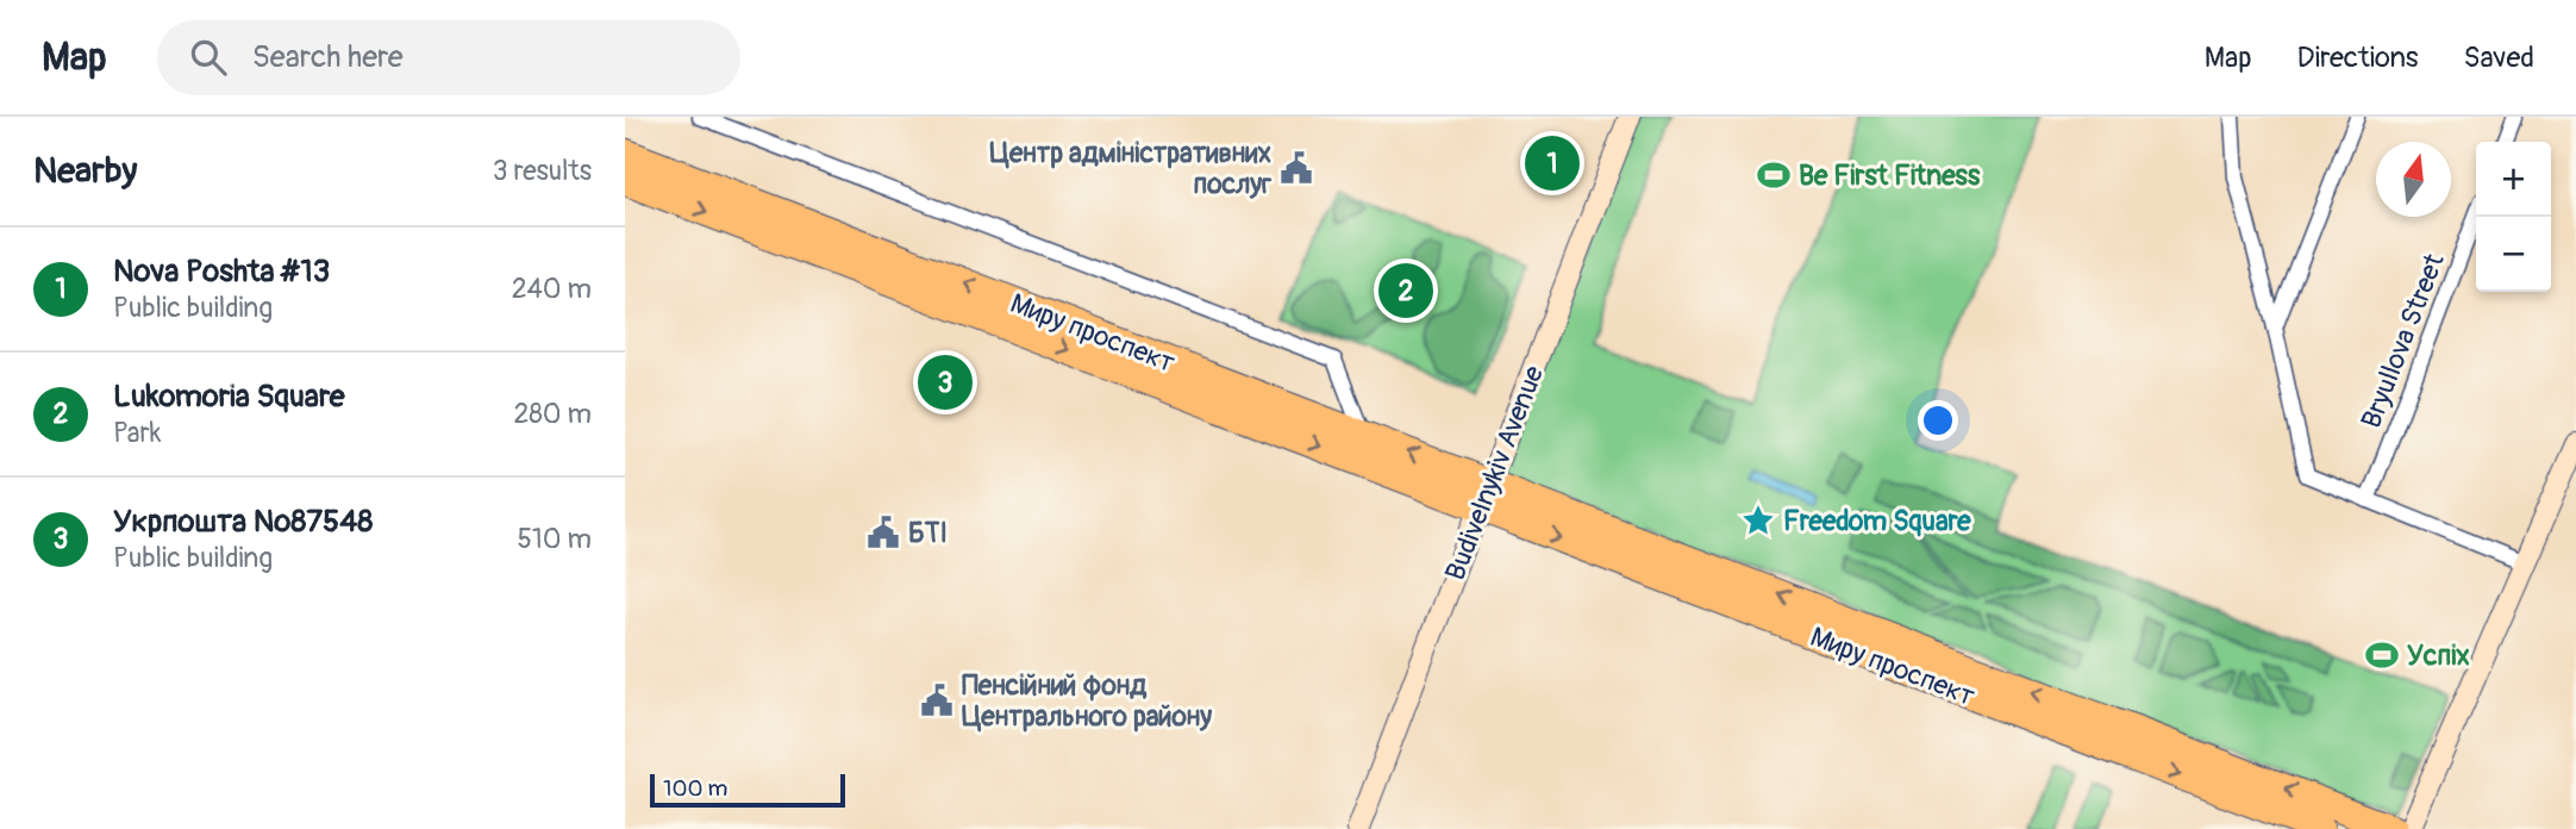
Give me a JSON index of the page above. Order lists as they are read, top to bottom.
{
  "streets": {
    "highway": ["Миру проспект"],
    "main road": ["Budivelnykiv Avenue"],
    "street": ["Bryullova Street"]
  },
  "crossings": [
    ["Миру проспект", "Budivelnykiv Avenue"]
  ],
  "places": {
    "public building": ["Центр адміністративних послуг", "БТІ", "Пенсійний фонд Центрального району"],
    "sports": ["Be First Fitness", "Успіх"],
    "place": ["Freedom Square"]
  },
  "scale_bar": "100 m",
  "north": "top",
  "page": {
    "header": "Map",
    "search": "Search here",
    "nav": ["Map", "Directions", "Saved"],
    "heading": ["Nearby", "3 results"],
    "pins": ["1", "2", "3"],
    "map_buttons": ["+", "−"],
    "list": [
      {
        "mark": "1",
        "name": "Nova Poshta #13",
        "note": "Public building",
        "value": "240 m"
      },
      {
        "mark": "2",
        "name": "Lukomoria Square",
        "note": "Park",
        "value": "280 m"
      },
      {
        "mark": "3",
        "name": "Укрпошта №87548",
        "note": "Public building",
        "value": "510 m"
      }
    ],
    "scale": "100 m"
  }
}
